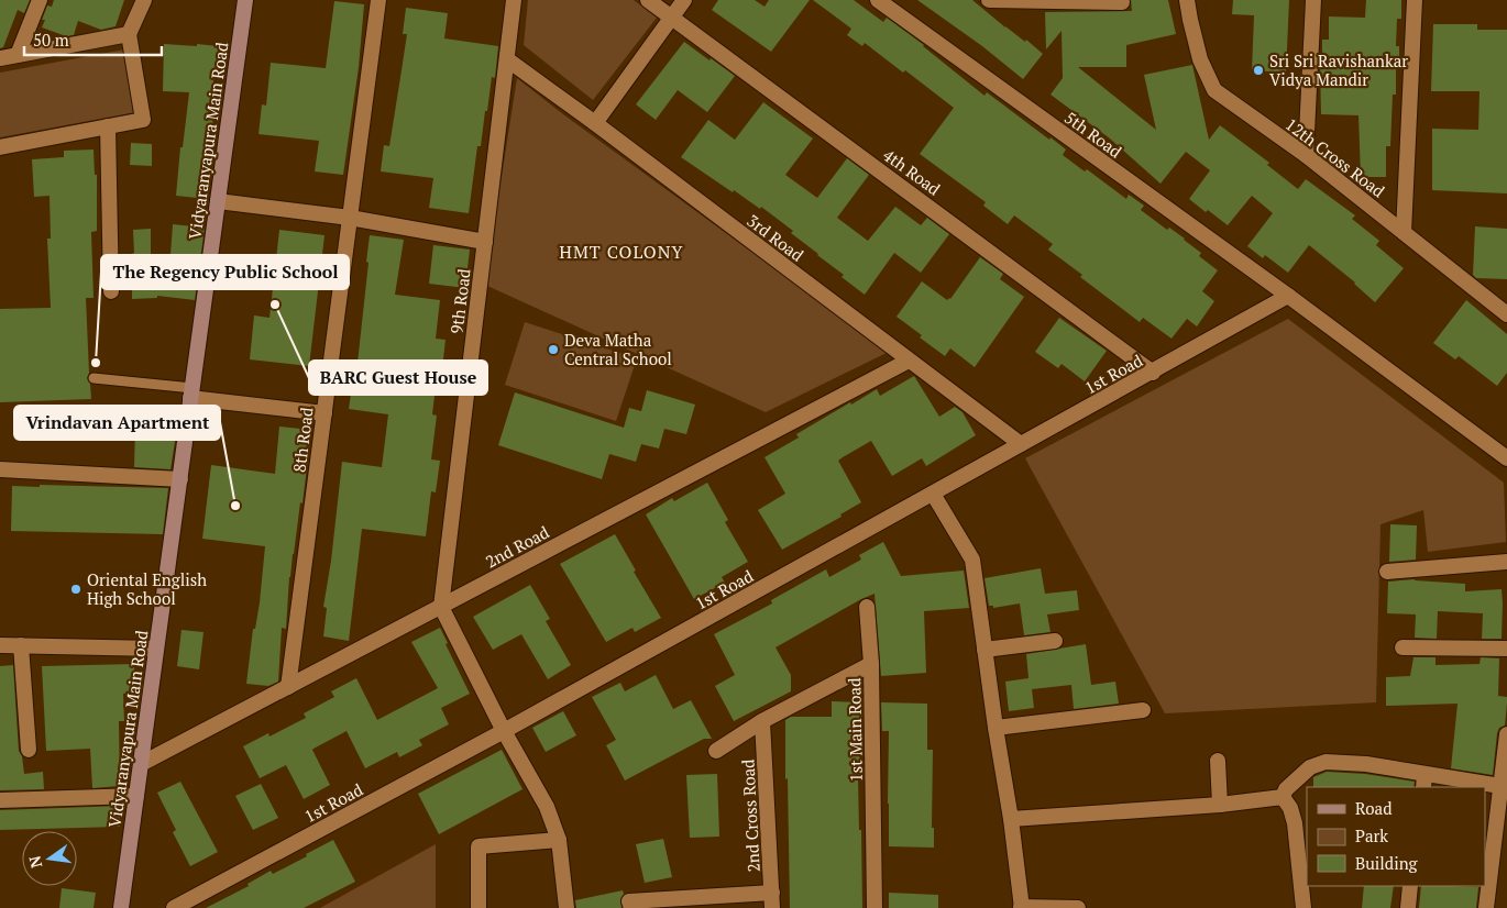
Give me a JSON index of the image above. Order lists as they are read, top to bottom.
{
  "streets": {
    "main road": ["Vidyaranyapura Main Road"],
    "street": [
      "5th Road",
      "12th Cross Road",
      "4th Road",
      "3rd Road",
      "9th Road",
      "1st Road",
      "8th Road",
      "2nd Road",
      "1st Main Road",
      "2nd Cross Road"
    ]
  },
  "crossings": [
    ["5th Road", "1st Road"],
    ["Vidyaranyapura Main Road", "2nd Road"],
    ["4th Road", "1st Road"],
    ["3rd Road", "9th Road"],
    ["3rd Road", "1st Road"],
    ["3rd Road", "2nd Road"],
    ["9th Road", "2nd Road"],
    ["8th Road", "2nd Road"],
    ["1st Main Road", "2nd Cross Road"]
  ],
  "districts": ["HMT COLONY"],
  "places": [
    "Sri Sri Ravishankar Vidya Mandir",
    "BARC Guest House",
    "Deva Matha Central School",
    "The Regency Public School",
    "Vrindavan Apartment",
    "Oriental English High School"
  ],
  "legend": ["Road", "Park", "Building"],
  "scale_bar": "50 m",
  "north": "left"
}
